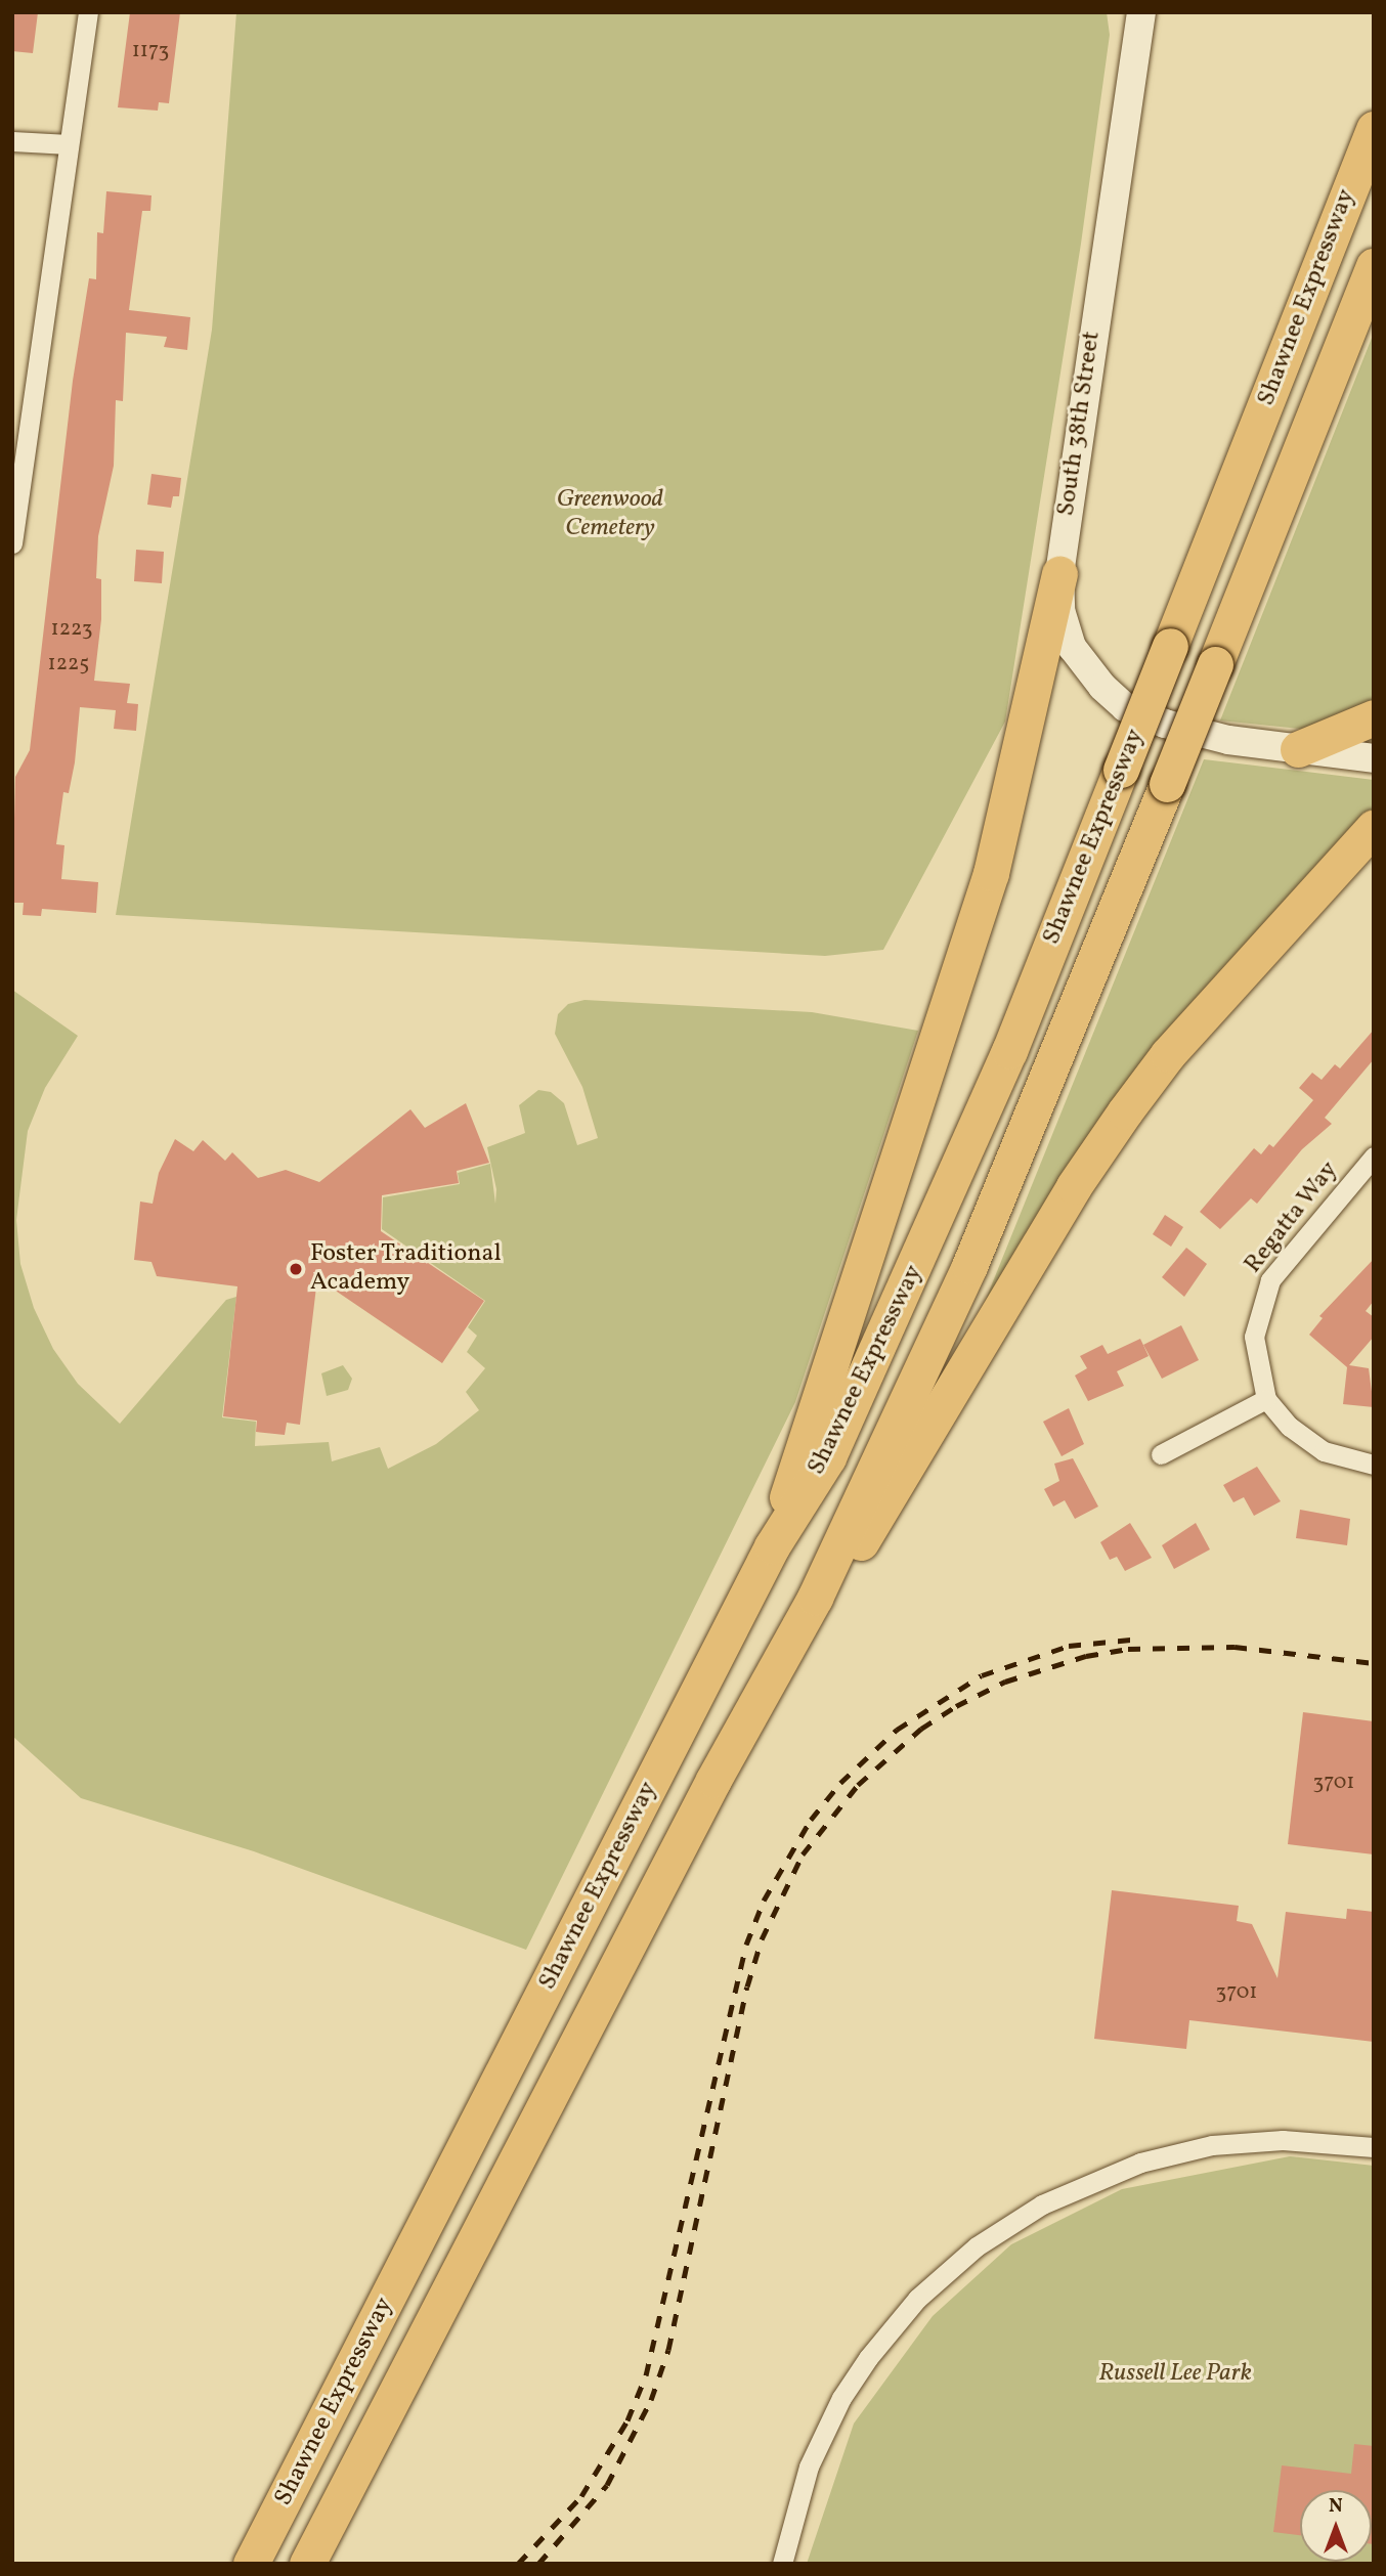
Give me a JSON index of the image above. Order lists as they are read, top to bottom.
{
  "streets": {
    "highway": ["Shawnee Expressway"],
    "main road": ["South 38th Street"],
    "street": ["Regatta Way"]
  },
  "parks": ["Greenwood Cemetery", "Russell Lee Park"],
  "places": ["Foster Traditional Academy"],
  "house_numbers": [
    "1173",
    "1223",
    "1225",
    "3701",
    "3701"
  ],
  "north": "top"
}
